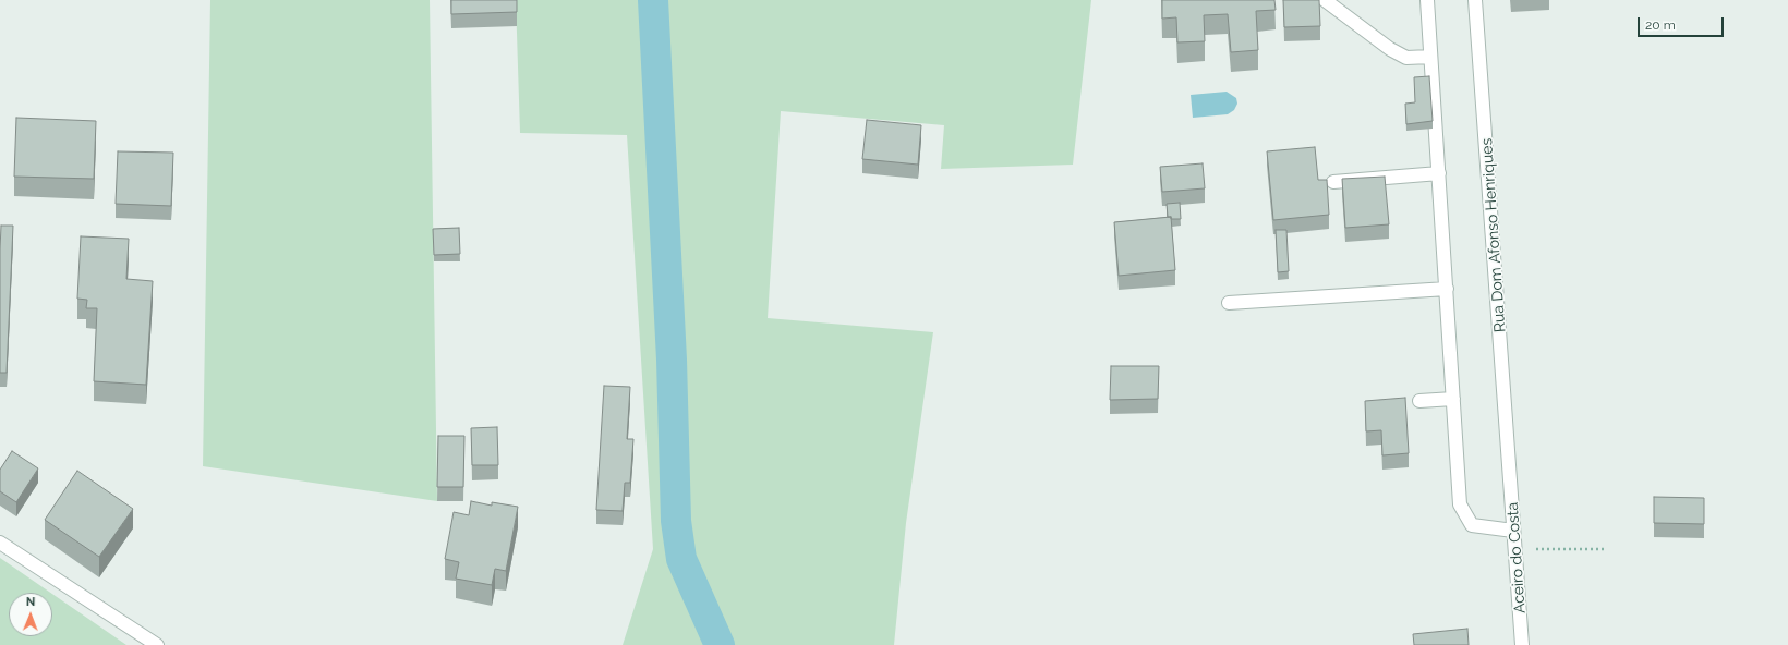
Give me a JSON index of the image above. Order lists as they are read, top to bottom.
{
  "streets": {
    "street": ["Rua Dom Afonso Henriques", "Aceiro do Costa"]
  },
  "crossings": [
    ["Rua Dom Afonso Henriques", "Aceiro do Costa"]
  ],
  "scale_bar": "20 m",
  "north": "top"
}
